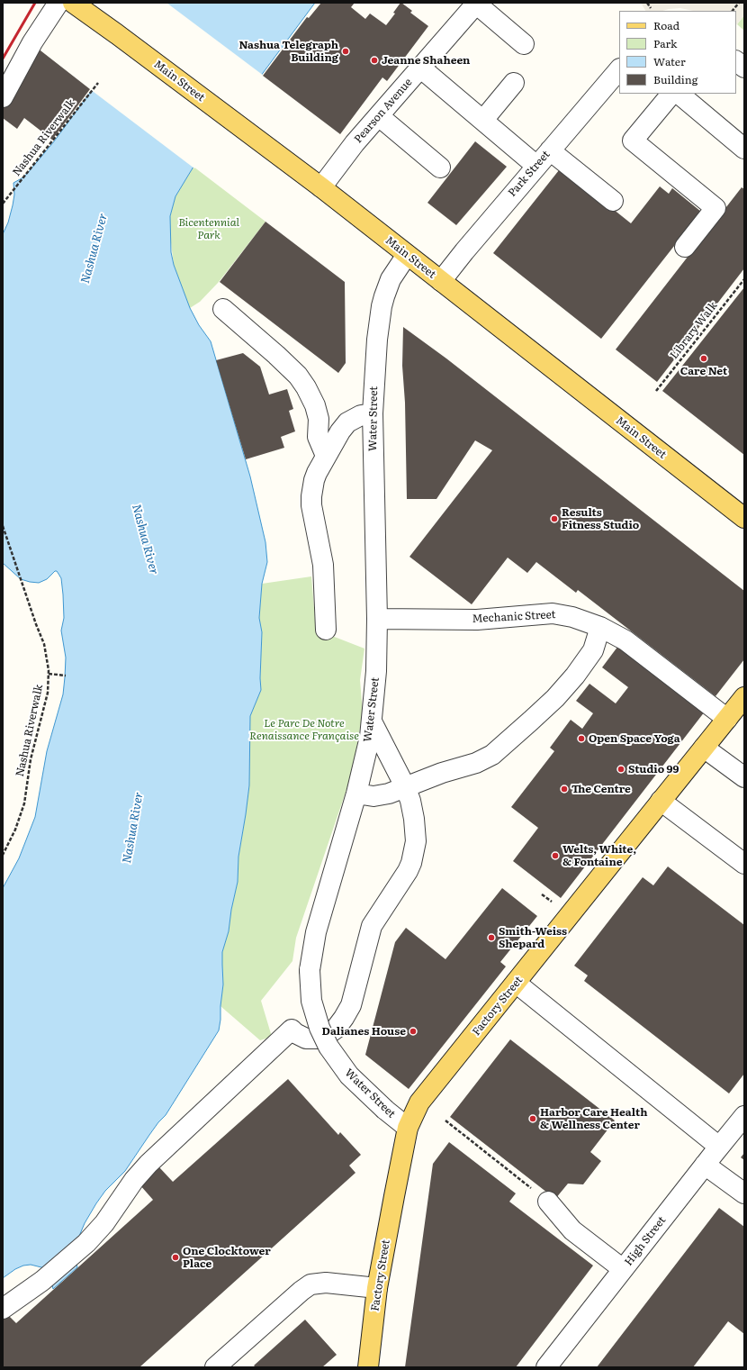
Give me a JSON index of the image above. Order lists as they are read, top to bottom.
{
  "streets": {
    "main road": ["Main Street", "Factory Street"],
    "street": [
      "Pearson Avenue",
      "Park Street",
      "Water Street",
      "Mechanic Street",
      "High Street"
    ],
    "path": ["Nashua Riverwalk", "Library Walk"]
  },
  "crossings": [
    ["Main Street", "Pearson Avenue"],
    ["Main Street", "Park Street"],
    ["Main Street", "Water Street"],
    ["Water Street", "Mechanic Street"],
    ["Water Street", "Factory Street"],
    ["Mechanic Street", "Factory Street"]
  ],
  "water": ["Nashua River"],
  "parks": ["Bicentennial Park", "Le Parc De Notre Renaissance Française"],
  "places": [
    "Nashua Telegraph Building",
    "Jeanne Shaheen",
    "Care Net",
    "Results Fitness Studio",
    "Open Space Yoga",
    "Studio 99",
    "The Centre",
    "Welts, White, & Fontaine",
    "Smith-Weiss Shepard",
    "Dalianes House",
    "Harbor Care Health & Wellness Center",
    "One Clocktower Place"
  ],
  "legend": [
    "Road",
    "Park",
    "Water",
    "Building"
  ]
}
